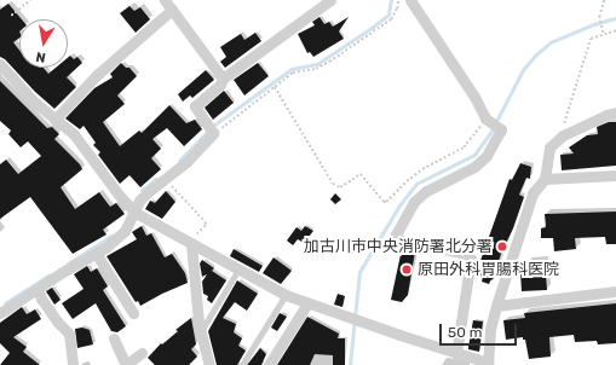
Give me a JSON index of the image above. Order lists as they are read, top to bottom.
{
  "places": ["加古川市中央消防署北分署", "原田外科胃腸科医院"],
  "scale_bar": "50 m",
  "north": "bottom"
}
